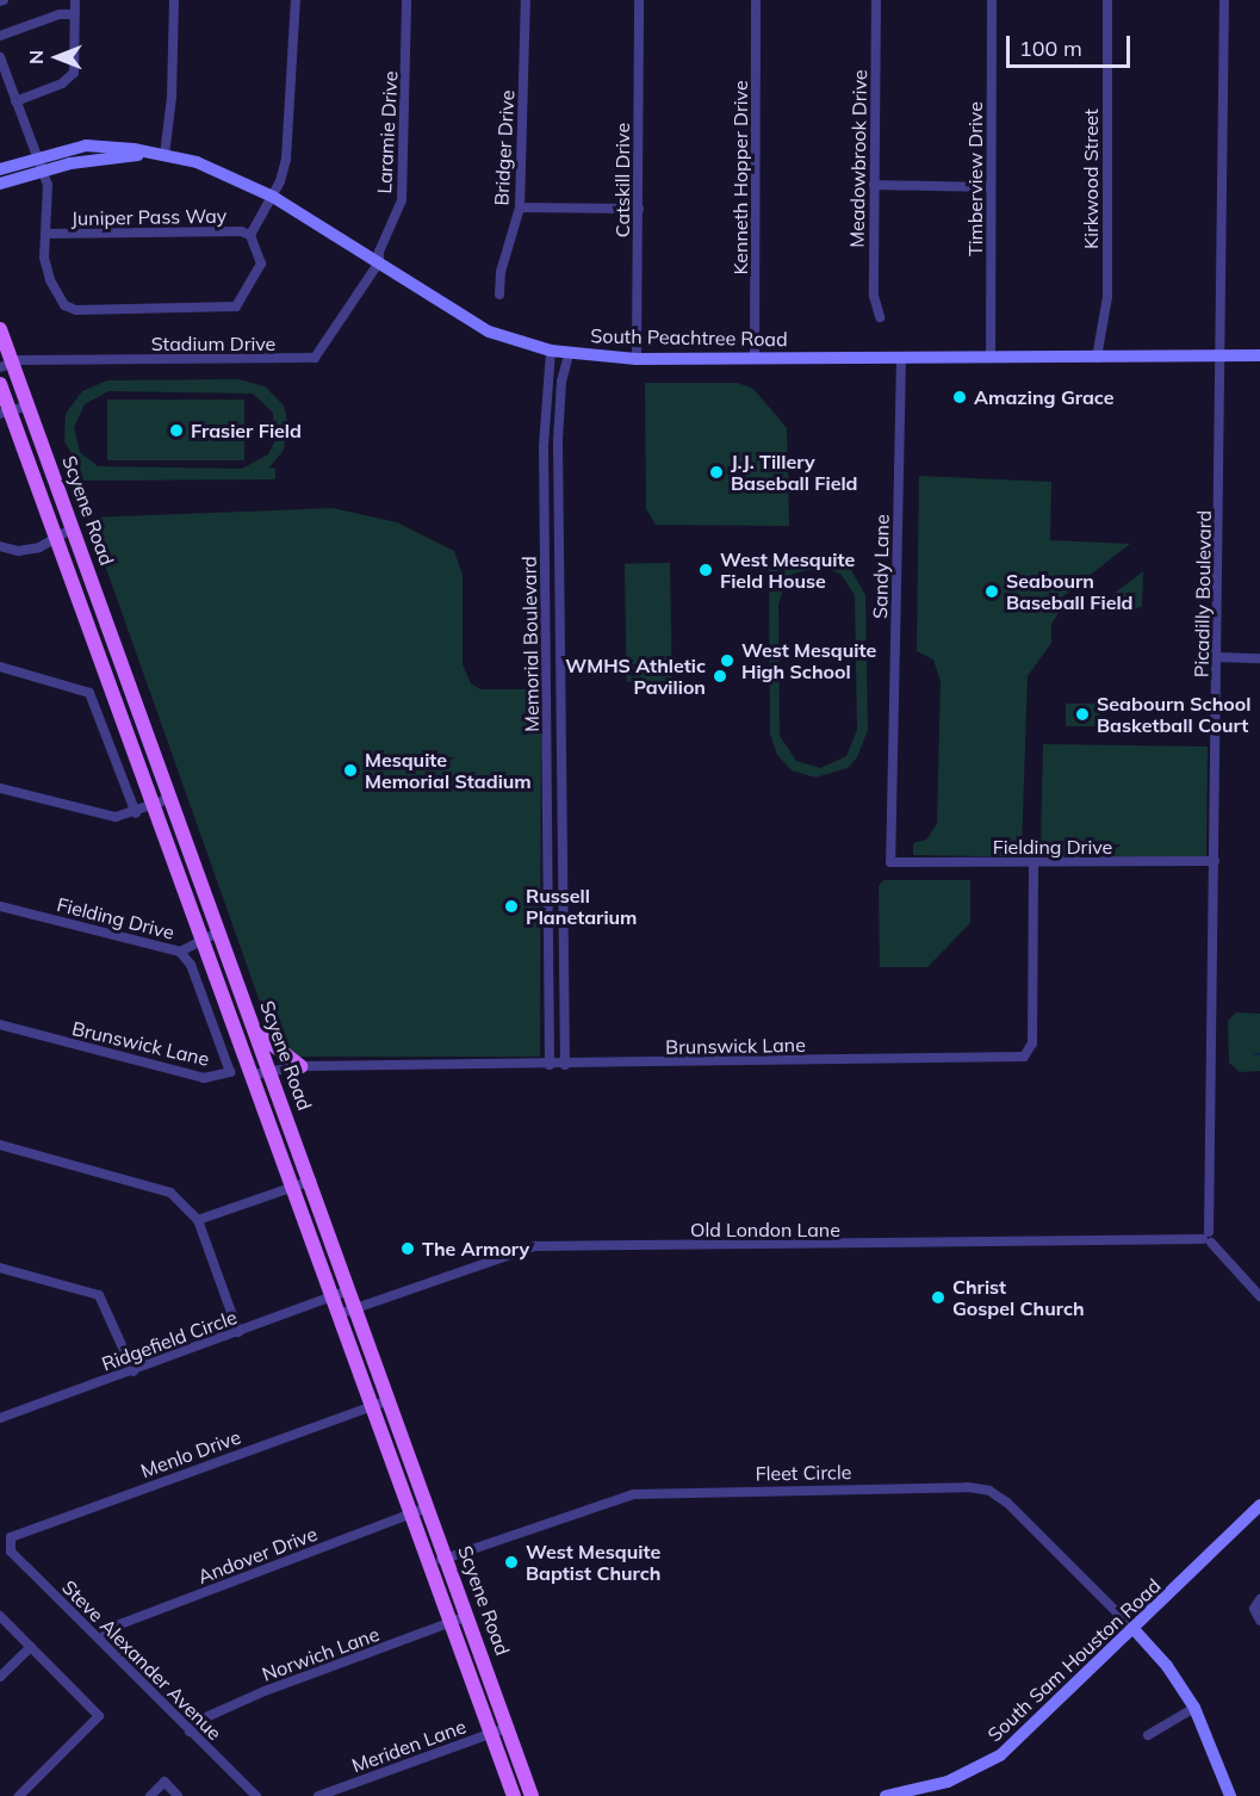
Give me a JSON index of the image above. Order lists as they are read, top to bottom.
{
  "streets": {
    "main road": ["South Peachtree Road", "Scyene Road", "South Sam Houston Road"],
    "street": [
      "Laramie Drive",
      "Bridger Drive",
      "Meadowbrook Drive",
      "Kenneth Hopper Drive",
      "Timberview Drive",
      "Kirkwood Street",
      "Catskill Drive",
      "Juniper Pass Way",
      "Stadium Drive",
      "Sandy Lane",
      "Picadilly Boulevard",
      "Memorial Boulevard",
      "Fielding Drive",
      "Brunswick Lane",
      "Old London Lane",
      "Ridgefield Circle",
      "Menlo Drive",
      "Fleet Circle",
      "Andover Drive",
      "Norwich Lane",
      "Steve Alexander Avenue",
      "Meriden Lane"
    ]
  },
  "crossings": [
    ["Laramie Drive", "South Peachtree Road"],
    ["Laramie Drive", "Stadium Drive"],
    ["Kenneth Hopper Drive", "South Peachtree Road"],
    ["Timberview Drive", "South Peachtree Road"],
    ["Kirkwood Street", "South Peachtree Road"],
    ["Catskill Drive", "South Peachtree Road"],
    ["South Peachtree Road", "Stadium Drive"],
    ["South Peachtree Road", "Sandy Lane"],
    ["South Peachtree Road", "Picadilly Boulevard"],
    ["South Peachtree Road", "Memorial Boulevard"],
    ["Stadium Drive", "Scyene Road"],
    ["Scyene Road", "Fielding Drive"],
    ["Scyene Road", "Brunswick Lane"],
    ["Scyene Road", "Old London Lane"],
    ["Scyene Road", "Ridgefield Circle"],
    ["Scyene Road", "Menlo Drive"],
    ["Scyene Road", "Fleet Circle"],
    ["Scyene Road", "Andover Drive"],
    ["Scyene Road", "Norwich Lane"],
    ["Scyene Road", "Meriden Lane"],
    ["Sandy Lane", "Fielding Drive"],
    ["Picadilly Boulevard", "Fielding Drive"],
    ["Picadilly Boulevard", "Old London Lane"],
    ["Memorial Boulevard", "Brunswick Lane"],
    ["Fielding Drive", "Brunswick Lane"],
    ["Menlo Drive", "Steve Alexander Avenue"],
    ["Fleet Circle", "South Sam Houston Road"],
    ["Andover Drive", "Steve Alexander Avenue"],
    ["Norwich Lane", "Steve Alexander Avenue"]
  ],
  "places": [
    "Amazing Grace",
    "Frasier Field",
    "J.J. Tillery Baseball Field",
    "West Mesquite Field House",
    "Seabourn Baseball Field",
    "West Mesquite High School",
    "WMHS Athletic Pavilion",
    "Seabourn School Basketball Court",
    "Mesquite Memorial Stadium",
    "Russell Planetarium",
    "The Armory",
    "Christ Gospel Church",
    "West Mesquite Baptist Church"
  ],
  "scale_bar": "100 m",
  "north": "left"
}
